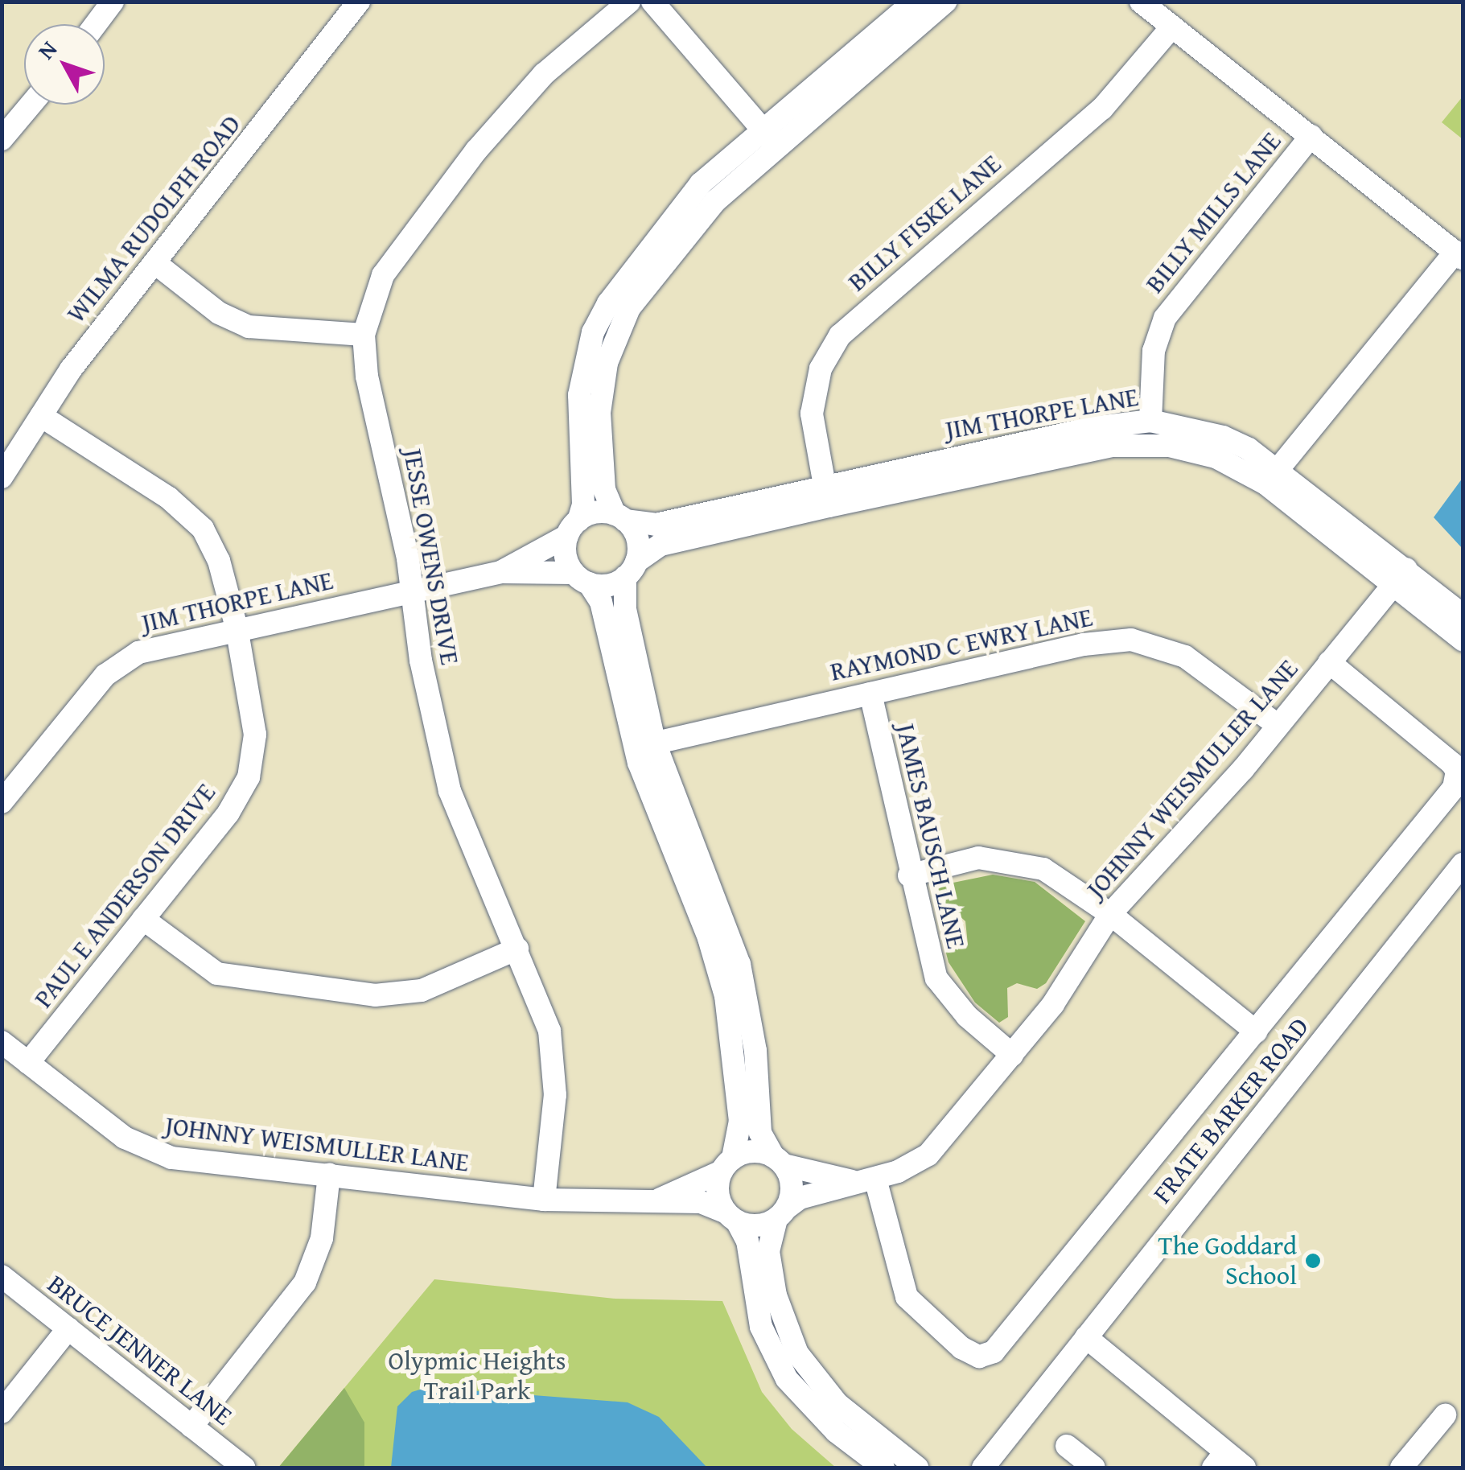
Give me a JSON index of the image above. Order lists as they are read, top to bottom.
{
  "streets": {
    "street": [
      "BILLY MILLS LANE",
      "WILMA RUDOLPH ROAD",
      "BILLY FISKE LANE",
      "JIM THORPE LANE",
      "JESSE OWENS DRIVE",
      "RAYMOND C EWRY LANE",
      "JOHNNY WEISMULLER LANE",
      "JAMES BAUSCH LANE",
      "PAUL E ANDERSON DRIVE",
      "FRATE BARKER ROAD",
      "BRUCE JENNER LANE"
    ]
  },
  "crossings": [
    ["BILLY MILLS LANE", "JIM THORPE LANE"],
    ["WILMA RUDOLPH ROAD", "PAUL E ANDERSON DRIVE"],
    ["BILLY FISKE LANE", "JIM THORPE LANE"],
    ["JIM THORPE LANE", "JESSE OWENS DRIVE"],
    ["JIM THORPE LANE", "JOHNNY WEISMULLER LANE"],
    ["JIM THORPE LANE", "PAUL E ANDERSON DRIVE"],
    ["JESSE OWENS DRIVE", "JOHNNY WEISMULLER LANE"],
    ["RAYMOND C EWRY LANE", "JOHNNY WEISMULLER LANE"],
    ["RAYMOND C EWRY LANE", "JAMES BAUSCH LANE"],
    ["JOHNNY WEISMULLER LANE", "JAMES BAUSCH LANE"],
    ["JOHNNY WEISMULLER LANE", "PAUL E ANDERSON DRIVE"]
  ],
  "parks": ["Olypmic Heights Trail Park"],
  "places": ["The Goddard School"],
  "north": "top left"
}
